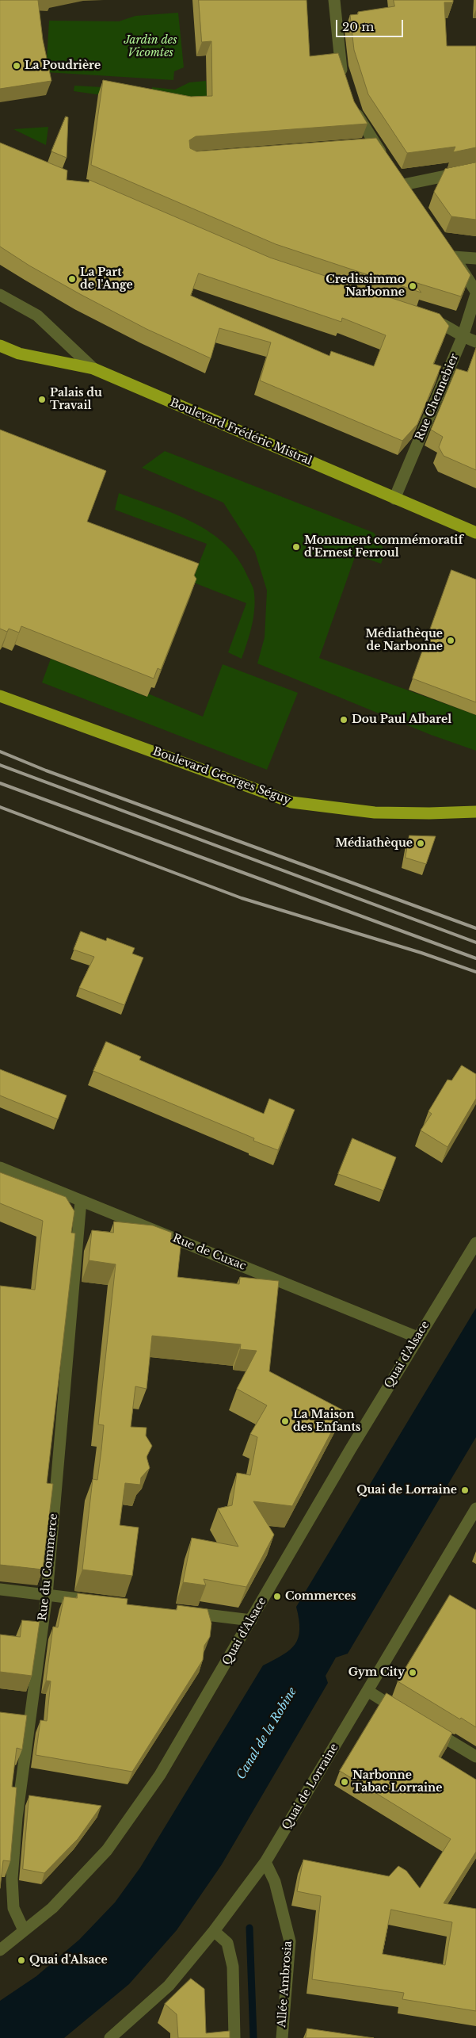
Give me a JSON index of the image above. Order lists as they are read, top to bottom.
{
  "streets": {
    "main road": ["Boulevard Frédéric Mistral", "Boulevard Georges Séguy"],
    "street": [
      "Rue Chennebier",
      "Rue de Cuxac",
      "Quai d'Alsace",
      "Rue du Commerce",
      "Quai de Lorraine",
      "Allée Ambrosia"
    ]
  },
  "crossings": [
    ["Rue Chennebier", "Boulevard Frédéric Mistral"],
    ["Rue de Cuxac", "Quai d'Alsace"],
    ["Rue de Cuxac", "Rue du Commerce"],
    ["Quai d'Alsace", "Rue du Commerce"],
    ["Quai de Lorraine", "Allée Ambrosia"]
  ],
  "water": ["Canal de la Robine"],
  "parks": ["Jardin des Vicomtes"],
  "places": [
    "La Poudrière",
    "La Part de l'Ange",
    "Credissimmo Narbonne",
    "Palais du Travail",
    "Monument commémoratif d'Ernest Ferroul",
    "Médiathèque de Narbonne",
    "Dou Paul Albarel",
    "Médiathèque",
    "La Maison des Enfants",
    "Quai de Lorraine",
    "Commerces",
    "Gym City",
    "Narbonne Tabac Lorraine",
    "Quai d'Alsace"
  ],
  "scale_bar": "20 m"
}
